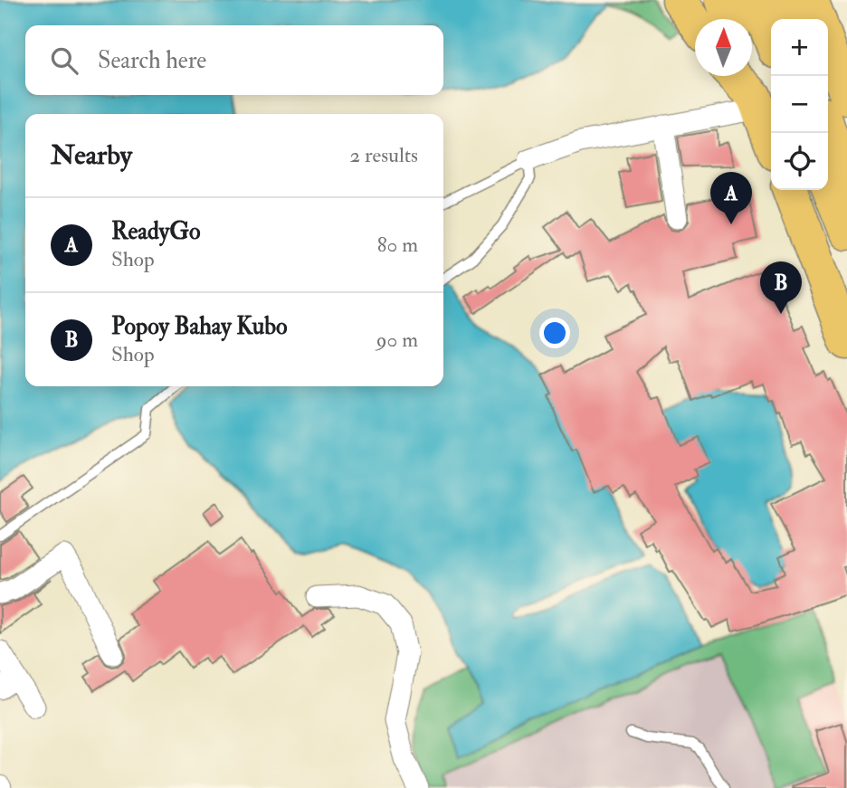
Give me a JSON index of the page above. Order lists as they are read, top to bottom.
{
  "north": "top",
  "page": {
    "map_buttons": ["+", "−"],
    "search": "Search here",
    "heading": ["Nearby", "2 results"],
    "pins": ["A", "B"],
    "list": [
      {
        "mark": "A",
        "name": "ReadyGo",
        "note": "Shop",
        "value": "80 m"
      },
      {
        "mark": "B",
        "name": "Popoy Bahay Kubo",
        "note": "Shop",
        "value": "90 m"
      }
    ]
  }
}
